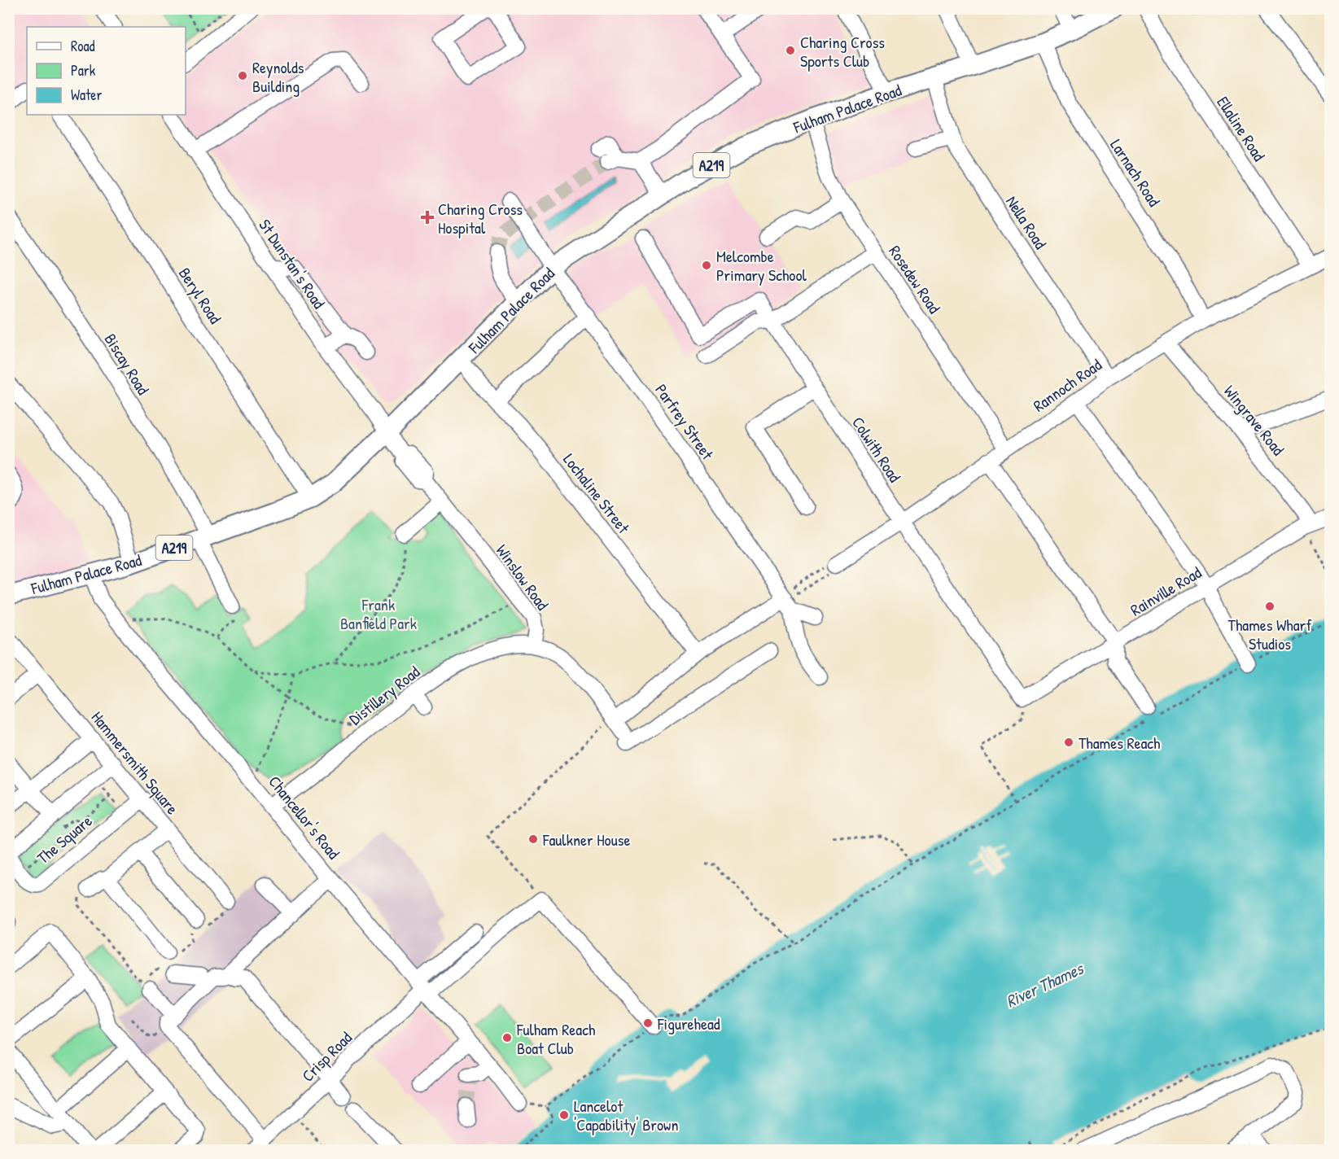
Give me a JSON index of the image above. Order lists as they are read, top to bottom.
{
  "streets": {
    "main road": ["Fulham Palace Road", "A219"],
    "street": [
      "Ellaline Road",
      "Larnach Road",
      "Nella Road",
      "St Dunstan's Road",
      "Rosedew Road",
      "Beryl Road",
      "Biscay Road",
      "Rannoch Road",
      "Wingrave Road",
      "Parfrey Street",
      "Colwith Road",
      "Lochaline Street",
      "Winslow Road",
      "Rainville Road",
      "Distillery Road",
      "Hammersmith Square",
      "Chancellor's Road",
      "The Square",
      "Crisp Road"
    ]
  },
  "crossings": [
    ["Fulham Palace Road", "Larnach Road"],
    ["Fulham Palace Road", "Nella Road"],
    ["Fulham Palace Road", "St Dunstan's Road"],
    ["Fulham Palace Road", "Rosedew Road"],
    ["Fulham Palace Road", "Beryl Road"],
    ["Fulham Palace Road", "Biscay Road"],
    ["Fulham Palace Road", "Parfrey Street"],
    ["Fulham Palace Road", "Lochaline Street"],
    ["Fulham Palace Road", "Winslow Road"],
    ["Fulham Palace Road", "Chancellor's Road"],
    ["Ellaline Road", "Rannoch Road"],
    ["Larnach Road", "Rannoch Road"],
    ["Nella Road", "Rannoch Road"],
    ["St Dunstan's Road", "Winslow Road"],
    ["Rosedew Road", "Rannoch Road"],
    ["Rannoch Road", "Wingrave Road"],
    ["Rannoch Road", "Colwith Road"],
    ["Wingrave Road", "Rainville Road"],
    ["Colwith Road", "Rainville Road"],
    ["Winslow Road", "Distillery Road"],
    ["Distillery Road", "Chancellor's Road"],
    ["Hammersmith Square", "The Square"],
    ["Chancellor's Road", "Crisp Road"]
  ],
  "water": ["River Thames"],
  "parks": ["Frank Banfield Park"],
  "places": {
    "other": [
      "Charing Cross Sports Club",
      "Reynolds Building",
      "Melcombe Primary School",
      "Thames Wharf Studios",
      "Thames Reach",
      "Faulkner House",
      "Figurehead",
      "Fulham Reach Boat Club",
      "Lancelot 'Capability' Brown"
    ],
    "health": ["Charing Cross Hospital"]
  },
  "legend": ["Road", "Park", "Water"]
}
